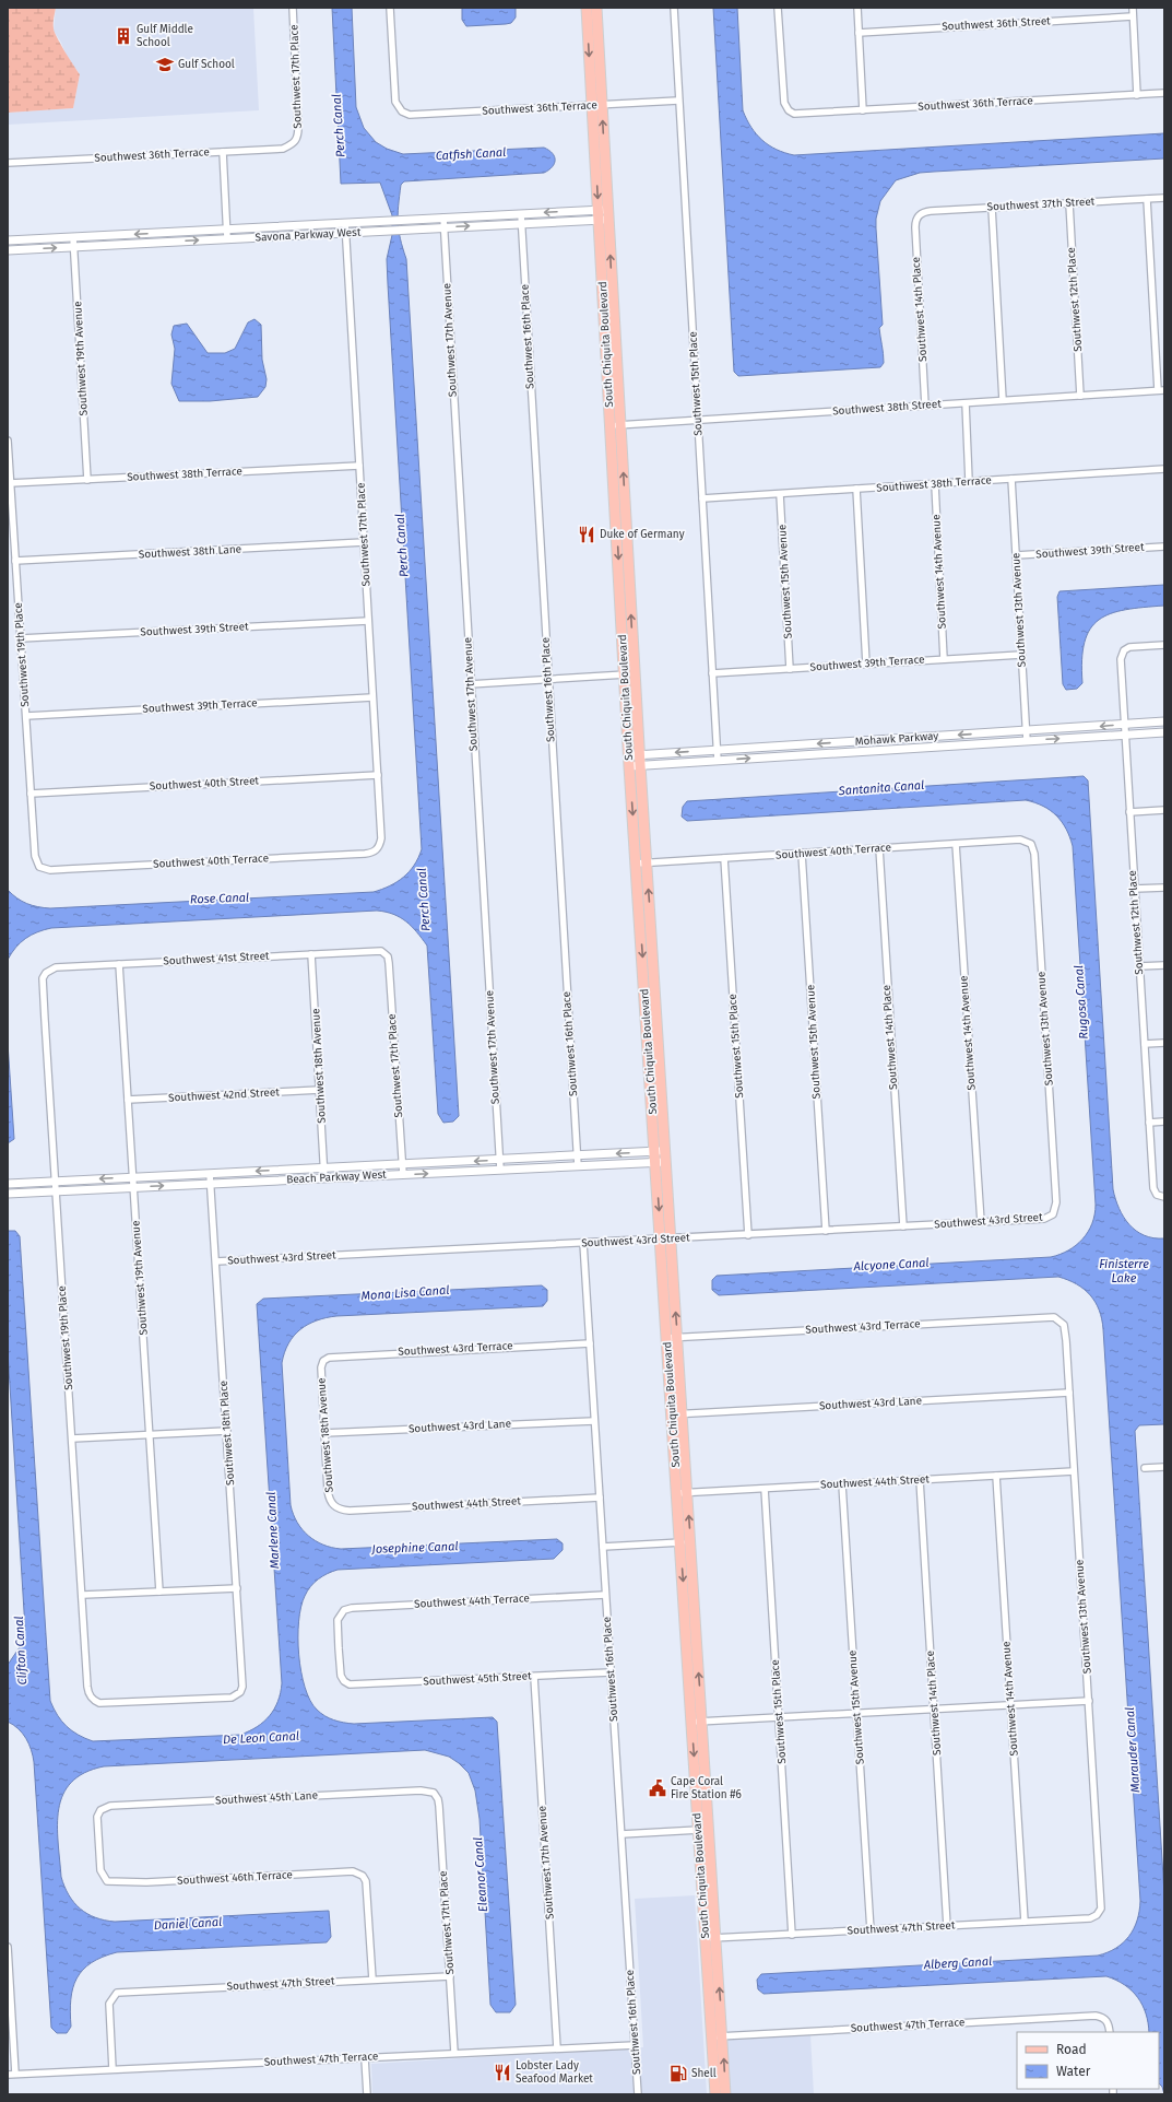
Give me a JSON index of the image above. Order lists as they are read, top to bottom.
{
  "streets": {
    "main road": ["South Chiquita Boulevard"],
    "street": [
      "Southwest 36th Street",
      "Southwest 17th Place",
      "Southwest 36th Terrace",
      "Southwest 37th Street",
      "Savona Parkway West",
      "Southwest 12th Place",
      "Southwest 14th Place",
      "Southwest 16th Place",
      "Southwest 17th Avenue",
      "Southwest 19th Avenue",
      "Southwest 15th Place",
      "Southwest 38th Street",
      "Southwest 38th Terrace",
      "Southwest 39th Street",
      "Southwest 38th Lane",
      "Southwest 14th Avenue",
      "Southwest 15th Avenue",
      "Southwest 13th Avenue",
      "Southwest 19th Place",
      "Southwest 39th Terrace",
      "Mohawk Parkway",
      "Southwest 40th Street",
      "Southwest 40th Terrace",
      "Southwest 41st Street",
      "Southwest 18th Avenue",
      "Southwest 42nd Street",
      "Beach Parkway West",
      "Southwest 43rd Street",
      "Southwest 43rd Terrace",
      "Southwest 43rd Lane",
      "Southwest 18th Place",
      "Southwest 44th Street",
      "Southwest 44th Terrace",
      "Southwest 45th Street",
      "Southwest 45th Lane",
      "Southwest 46th Terrace",
      "Southwest 47th Street",
      "Southwest 47th Terrace"
    ]
  },
  "crossings": [
    ["Southwest 17th Place", "Southwest 36th Terrace"],
    ["Southwest 17th Place", "Savona Parkway West"],
    ["Southwest 17th Place", "Southwest 38th Terrace"],
    ["Southwest 17th Place", "Southwest 39th Street"],
    ["Southwest 17th Place", "Southwest 38th Lane"],
    ["Southwest 17th Place", "Southwest 39th Terrace"],
    ["Southwest 17th Place", "Southwest 40th Street"],
    ["Southwest 17th Place", "Southwest 40th Terrace"],
    ["Southwest 17th Place", "Southwest 41st Street"],
    ["Southwest 17th Place", "Beach Parkway West"],
    ["Southwest 17th Place", "Southwest 45th Lane"],
    ["Southwest 17th Place", "Southwest 47th Street"],
    ["Southwest 17th Place", "Southwest 47th Terrace"],
    ["Southwest 36th Terrace", "South Chiquita Boulevard"],
    ["Southwest 36th Terrace", "Southwest 15th Place"],
    ["Southwest 37th Street", "Southwest 12th Place"],
    ["Southwest 37th Street", "Southwest 14th Place"],
    ["Savona Parkway West", "Southwest 16th Place"],
    ["Savona Parkway West", "Southwest 17th Avenue"],
    ["Savona Parkway West", "South Chiquita Boulevard"],
    ["Savona Parkway West", "Southwest 19th Avenue"],
    ["Southwest 12th Place", "Southwest 38th Street"],
    ["Southwest 12th Place", "Mohawk Parkway"],
    ["Southwest 14th Place", "Southwest 38th Street"],
    ["Southwest 14th Place", "Southwest 40th Terrace"],
    ["Southwest 14th Place", "Southwest 43rd Street"],
    ["Southwest 14th Place", "Southwest 44th Street"],
    ["Southwest 14th Place", "Southwest 47th Street"],
    ["Southwest 16th Place", "Beach Parkway West"],
    ["Southwest 16th Place", "Southwest 43rd Street"],
    ["Southwest 16th Place", "Southwest 43rd Terrace"],
    ["Southwest 16th Place", "Southwest 43rd Lane"],
    ["Southwest 16th Place", "Southwest 44th Street"],
    ["Southwest 16th Place", "Southwest 44th Terrace"],
    ["Southwest 16th Place", "Southwest 45th Street"],
    ["Southwest 16th Place", "Southwest 47th Terrace"],
    ["Southwest 17th Avenue", "Beach Parkway West"],
    ["Southwest 17th Avenue", "Southwest 45th Street"],
    ["Southwest 17th Avenue", "Southwest 47th Terrace"],
    ["South Chiquita Boulevard", "Southwest 38th Street"],
    ["South Chiquita Boulevard", "Mohawk Parkway"],
    ["South Chiquita Boulevard", "Southwest 40th Terrace"],
    ["South Chiquita Boulevard", "Beach Parkway West"],
    ["South Chiquita Boulevard", "Southwest 43rd Street"],
    ["South Chiquita Boulevard", "Southwest 43rd Terrace"],
    ["South Chiquita Boulevard", "Southwest 43rd Lane"],
    ["South Chiquita Boulevard", "Southwest 44th Street"],
    ["South Chiquita Boulevard", "Southwest 47th Street"],
    ["South Chiquita Boulevard", "Southwest 47th Terrace"],
    ["Southwest 19th Avenue", "Southwest 38th Terrace"],
    ["Southwest 19th Avenue", "Southwest 41st Street"],
    ["Southwest 19th Avenue", "Southwest 42nd Street"],
    ["Southwest 19th Avenue", "Beach Parkway West"],
    ["Southwest 15th Place", "Southwest 38th Street"],
    ["Southwest 15th Place", "Southwest 38th Terrace"],
    ["Southwest 15th Place", "Southwest 39th Terrace"],
    ["Southwest 15th Place", "Mohawk Parkway"],
    ["Southwest 15th Place", "Southwest 40th Terrace"],
    ["Southwest 15th Place", "Southwest 43rd Street"],
    ["Southwest 15th Place", "Southwest 44th Street"],
    ["Southwest 15th Place", "Southwest 47th Street"],
    ["Southwest 38th Terrace", "Southwest 14th Avenue"],
    ["Southwest 38th Terrace", "Southwest 15th Avenue"],
    ["Southwest 38th Terrace", "Southwest 13th Avenue"],
    ["Southwest 38th Terrace", "Southwest 19th Place"],
    ["Southwest 39th Street", "Southwest 13th Avenue"],
    ["Southwest 39th Street", "Southwest 19th Place"],
    ["Southwest 38th Lane", "Southwest 19th Place"],
    ["Southwest 14th Avenue", "Southwest 39th Terrace"],
    ["Southwest 14th Avenue", "Southwest 40th Terrace"],
    ["Southwest 14th Avenue", "Southwest 43rd Street"],
    ["Southwest 14th Avenue", "Southwest 44th Street"],
    ["Southwest 14th Avenue", "Southwest 47th Street"],
    ["Southwest 15th Avenue", "Southwest 39th Terrace"],
    ["Southwest 15th Avenue", "Southwest 40th Terrace"],
    ["Southwest 15th Avenue", "Southwest 43rd Street"],
    ["Southwest 15th Avenue", "Southwest 44th Street"],
    ["Southwest 15th Avenue", "Southwest 47th Street"],
    ["Southwest 13th Avenue", "Southwest 39th Terrace"],
    ["Southwest 13th Avenue", "Mohawk Parkway"],
    ["Southwest 13th Avenue", "Southwest 40th Terrace"],
    ["Southwest 13th Avenue", "Southwest 43rd Street"],
    ["Southwest 13th Avenue", "Southwest 43rd Terrace"],
    ["Southwest 13th Avenue", "Southwest 43rd Lane"],
    ["Southwest 13th Avenue", "Southwest 44th Street"],
    ["Southwest 13th Avenue", "Southwest 47th Street"],
    ["Southwest 19th Place", "Southwest 39th Terrace"],
    ["Southwest 19th Place", "Southwest 40th Street"],
    ["Southwest 19th Place", "Southwest 40th Terrace"],
    ["Southwest 19th Place", "Southwest 41st Street"],
    ["Southwest 19th Place", "Beach Parkway West"],
    ["Southwest 19th Place", "Southwest 18th Place"],
    ["Southwest 41st Street", "Southwest 18th Avenue"],
    ["Southwest 18th Avenue", "Southwest 42nd Street"],
    ["Southwest 18th Avenue", "Beach Parkway West"],
    ["Southwest 18th Avenue", "Southwest 43rd Terrace"],
    ["Southwest 18th Avenue", "Southwest 43rd Lane"],
    ["Southwest 18th Avenue", "Southwest 44th Street"],
    ["Beach Parkway West", "Southwest 18th Place"],
    ["Southwest 43rd Street", "Southwest 18th Place"],
    ["Southwest 44th Terrace", "Southwest 45th Street"],
    ["Southwest 45th Lane", "Southwest 46th Terrace"],
    ["Southwest 46th Terrace", "Southwest 47th Street"],
    ["Southwest 47th Street", "Southwest 47th Terrace"]
  ],
  "water": [
    "Perch Canal",
    "Catfish Canal",
    "Santanita Canal",
    "Rose Canal",
    "Rugosa Canal",
    "Finisterre Lake",
    "Alcyone Canal",
    "Mona Lisa Canal",
    "Marlene Canal",
    "Josephine Canal",
    "Clifton Canal",
    "De Leon Canal",
    "Marauder Canal",
    "Eleanor Canal",
    "Daniel Canal",
    "Alberg Canal"
  ],
  "places": {
    "building": ["Gulf Middle School"],
    "school or university": ["Gulf School"],
    "restaurant": ["Duke of Germany", "Lobster Lady Seafood Market"],
    "public building": ["Cape Coral Fire Station #6"],
    "fuel station": ["Shell"]
  },
  "legend": ["Road", "Water"]
}
